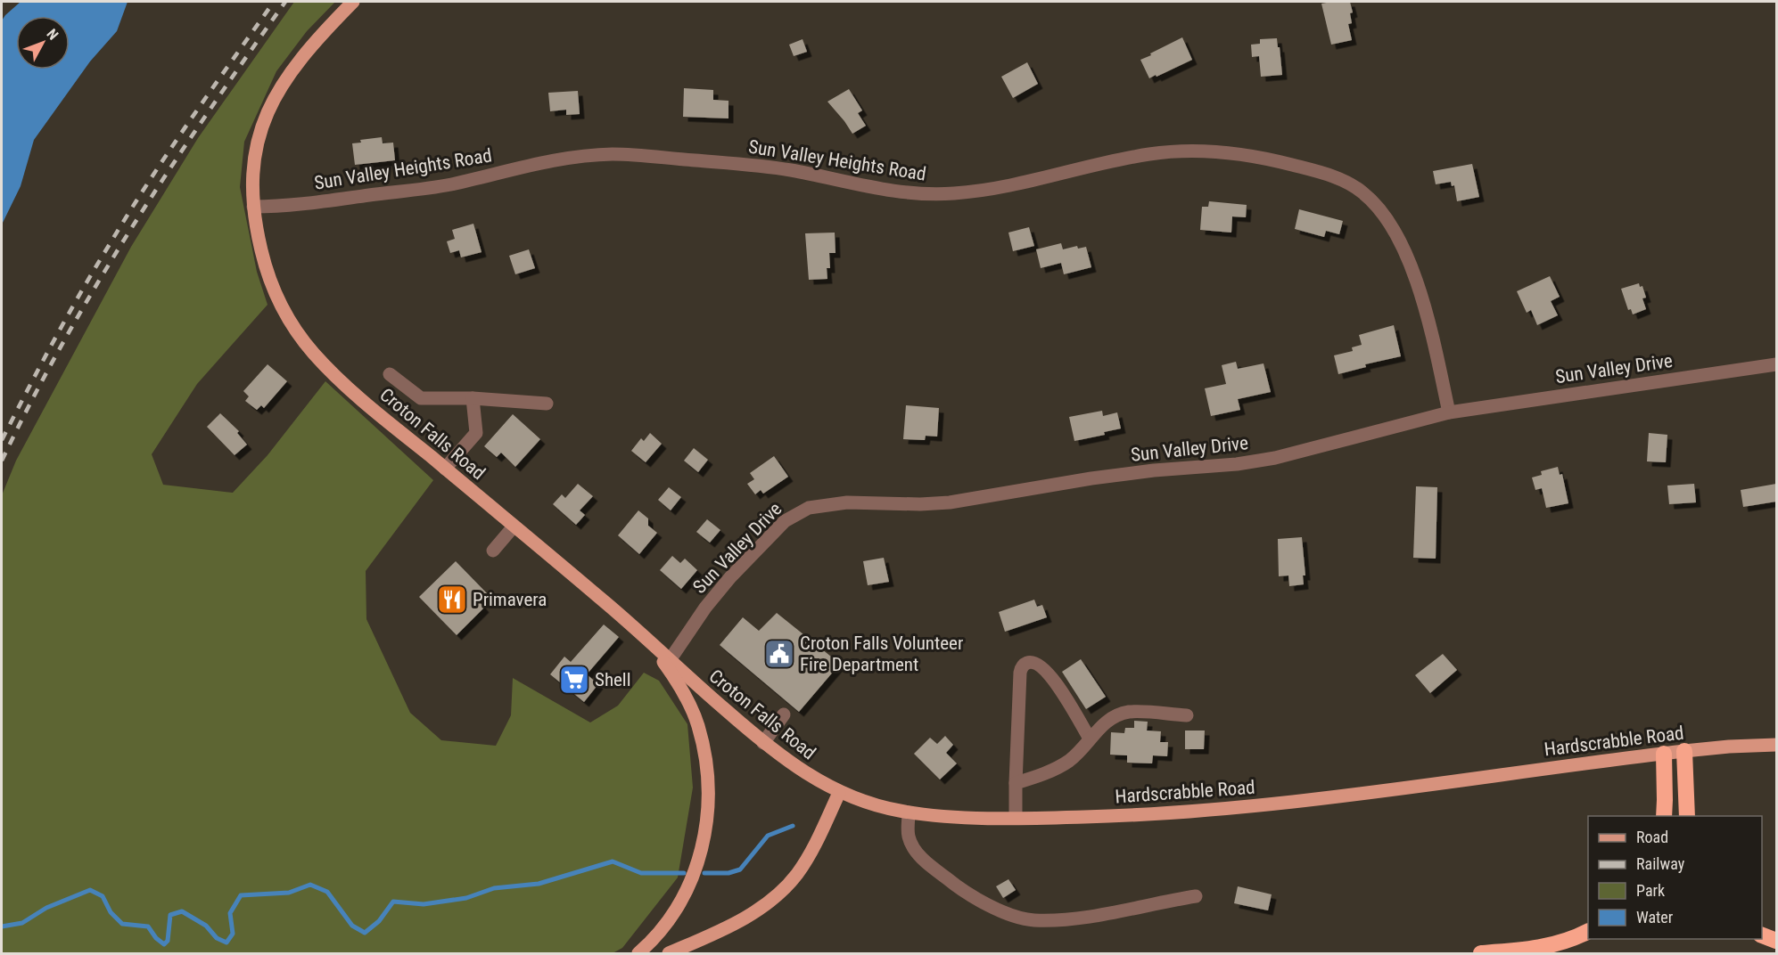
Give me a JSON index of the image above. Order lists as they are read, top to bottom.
{
  "streets": {
    "main road": ["Croton Falls Road", "Hardscrabble Road"],
    "street": ["Sun Valley Heights Road", "Sun Valley Drive"]
  },
  "crossings": [
    ["Sun Valley Heights Road", "Sun Valley Drive"],
    ["Sun Valley Heights Road", "Croton Falls Road"],
    ["Sun Valley Drive", "Croton Falls Road"],
    ["Croton Falls Road", "Hardscrabble Road"]
  ],
  "places": {
    "restaurant": ["Primavera"],
    "public building": ["Croton Falls Volunteer Fire Department"],
    "supermarket": ["Shell"]
  },
  "legend": [
    "Road",
    "Railway",
    "Park",
    "Water"
  ],
  "north": "top right"
}
